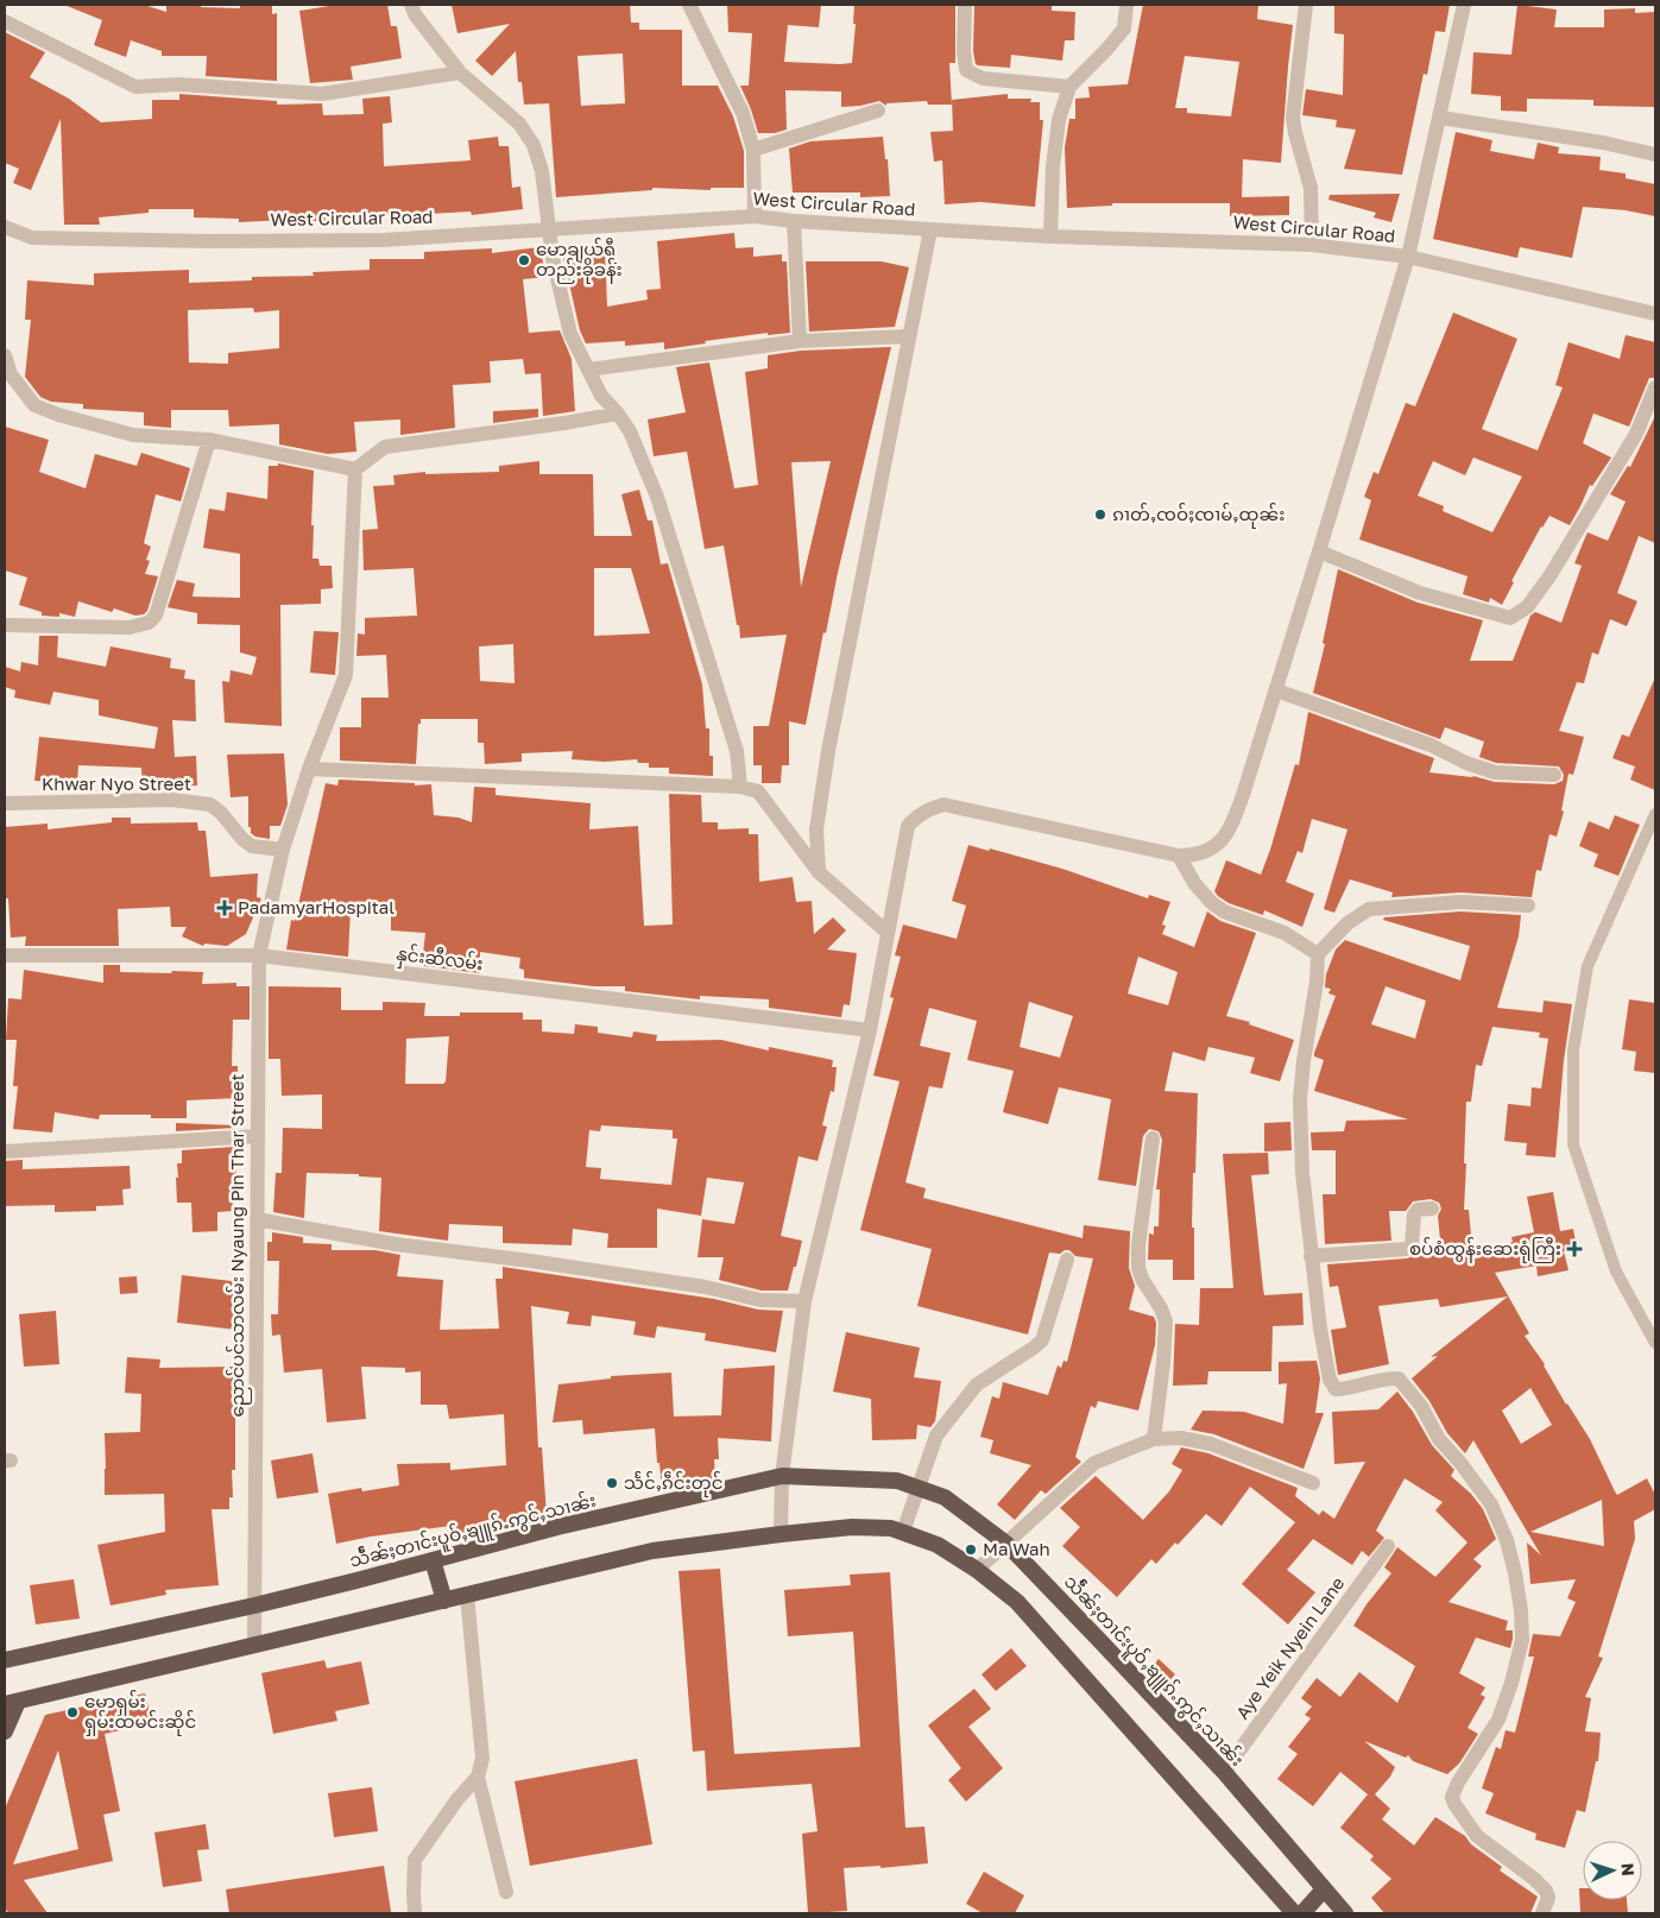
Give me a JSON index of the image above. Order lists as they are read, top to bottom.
{
  "streets": {
    "highway": ["သဵႅၼ်ႈတၢင်းပူဝ်ႇၶျူၵ်ႉဢွင်ႇသၢၼ်း"],
    "street": [
      "West Circular Road",
      "Khwar Nyo Street",
      "နှင်းဆီလမ်း",
      "ညောင်ပင်သာလမ်း Nyaung Pin Thar Street",
      "Aye Yeik Nyein Lane"
    ]
  },
  "crossings": [
    ["Khwar Nyo Street", "ညောင်ပင်သာလမ်း Nyaung Pin Thar Street"],
    ["နှင်းဆီလမ်း", "ညောင်ပင်သာလမ်း Nyaung Pin Thar Street"],
    ["ညောင်ပင်သာလမ်း Nyaung Pin Thar Street", "သဵႅၼ်ႈတၢင်းပူဝ်ႇၶျူၵ်ႉဢွင်ႇသၢၼ်း"],
    ["သဵႅၼ်ႈတၢင်းပူဝ်ႇၶျူၵ်ႉဢွင်ႇသၢၼ်း", "Aye Yeik Nyein Lane"]
  ],
  "places": {
    "other": [
      "မောချယ်ရီ တည်းခိုခန်း",
      "ၵၢတ်ႇၸဝ်ႈၸၢမ်ႇထုၼ်း",
      "သႅင်ႇၵဵင်းတုင်",
      "Ma Wah",
      "မောရှမ်း ရှမ်းထမင်းဆိုင်"
    ],
    "health": ["PadamyarHospital", "စပ်စံထွန်းဆေးရုံကြီး"]
  },
  "north": "right"
}
